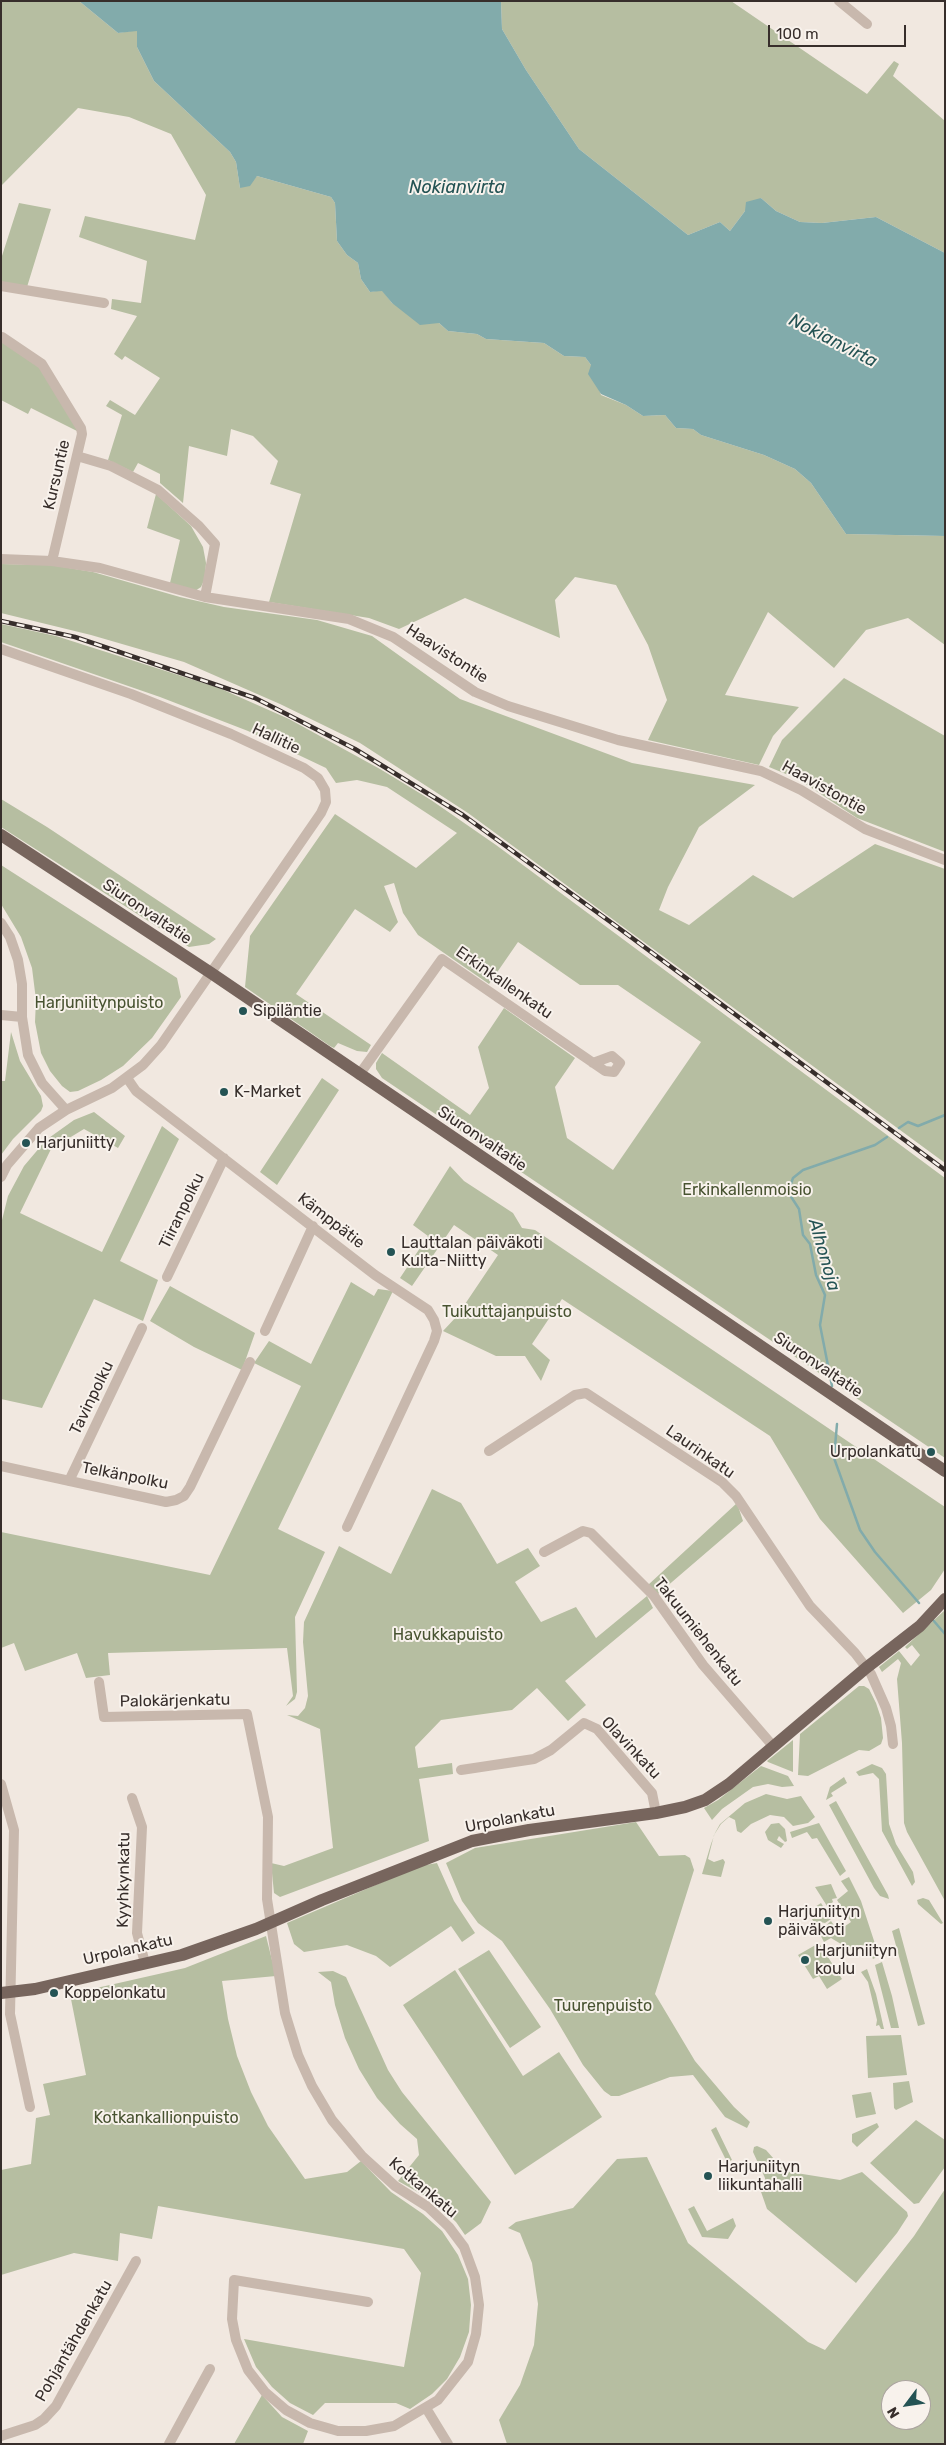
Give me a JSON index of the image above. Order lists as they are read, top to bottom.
{
  "streets": {
    "main road": ["Siuronvaltatie", "Urpolankatu"],
    "street": [
      "Kursuntie",
      "Haavistontie",
      "Hallitie",
      "Erkinkallenkatu",
      "Tiiranpolku",
      "Kämppätie",
      "Tavinpolku",
      "Laurinkatu",
      "Telkänpolku",
      "Takuumiehenkatu",
      "Palokärjenkatu",
      "Olavinkatu",
      "Kyyhkynkatu",
      "Kotkankatu",
      "Pohjantähdenkatu"
    ]
  },
  "crossings": [
    ["Kursuntie", "Haavistontie"],
    ["Hallitie", "Siuronvaltatie"],
    ["Siuronvaltatie", "Erkinkallenkatu"],
    ["Tiiranpolku", "Kämppätie"],
    ["Tavinpolku", "Telkänpolku"],
    ["Laurinkatu", "Urpolankatu"],
    ["Takuumiehenkatu", "Urpolankatu"],
    ["Palokärjenkatu", "Urpolankatu"],
    ["Palokärjenkatu", "Kotkankatu"],
    ["Olavinkatu", "Urpolankatu"],
    ["Urpolankatu", "Kyyhkynkatu"],
    ["Urpolankatu", "Kotkankatu"]
  ],
  "water": ["Nokianvirta", "Alhonoja"],
  "parks": [
    "Harjuniitynpuisto",
    "Erkinkallenmoisio",
    "Tuikuttajanpuisto",
    "Havukkapuisto",
    "Tuurenpuisto",
    "Kotkankallionpuisto"
  ],
  "places": [
    "Sipiläntie",
    "K-Market",
    "Harjuniitty",
    "Lauttalan päiväkoti Kulta-Niitty",
    "Urpolankatu",
    "Harjuniityn päiväkoti",
    "Harjuniityn koulu",
    "Koppelonkatu",
    "Harjuniityn liikuntahalli"
  ],
  "scale_bar": "100 m",
  "north": "bottom left"
}
